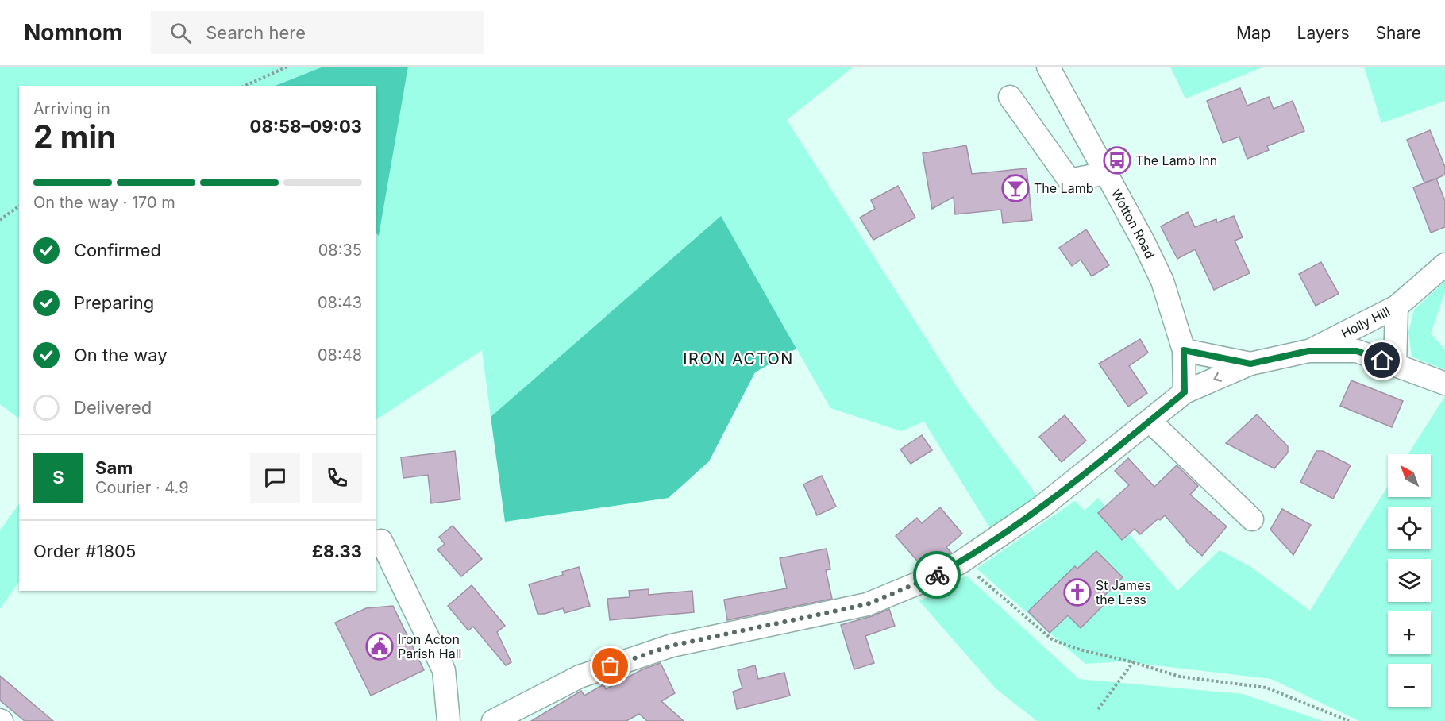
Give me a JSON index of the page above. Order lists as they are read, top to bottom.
{
  "streets": {
    "street": ["Wotton Road", "Holly Hill"]
  },
  "districts": ["IRON ACTON"],
  "places": {
    "bus stop": ["The Lamb Inn"],
    "bar": ["The Lamb"],
    "church": ["St James the Less"],
    "public building": ["Iron Acton Parish Hall"]
  },
  "north": "top left",
  "page": {
    "header": "Nomnom",
    "search": "Search here",
    "nav": ["Map", "Layers", "Share"],
    "heading": ["2 min", "Arriving in", "08:58–09:03"],
    "panel": [
      "Sam",
      "Courier · 4.9",
      "Order #1805",
      "£8.33"
    ],
    "bar": "On the way · 170 m",
    "list": [
      ["Confirmed", "08:35"],
      ["Preparing", "08:43"],
      ["On the way", "08:48"],
      "Delivered"
    ],
    "round": "S",
    "map_buttons": ["+", "−"]
  }
}
